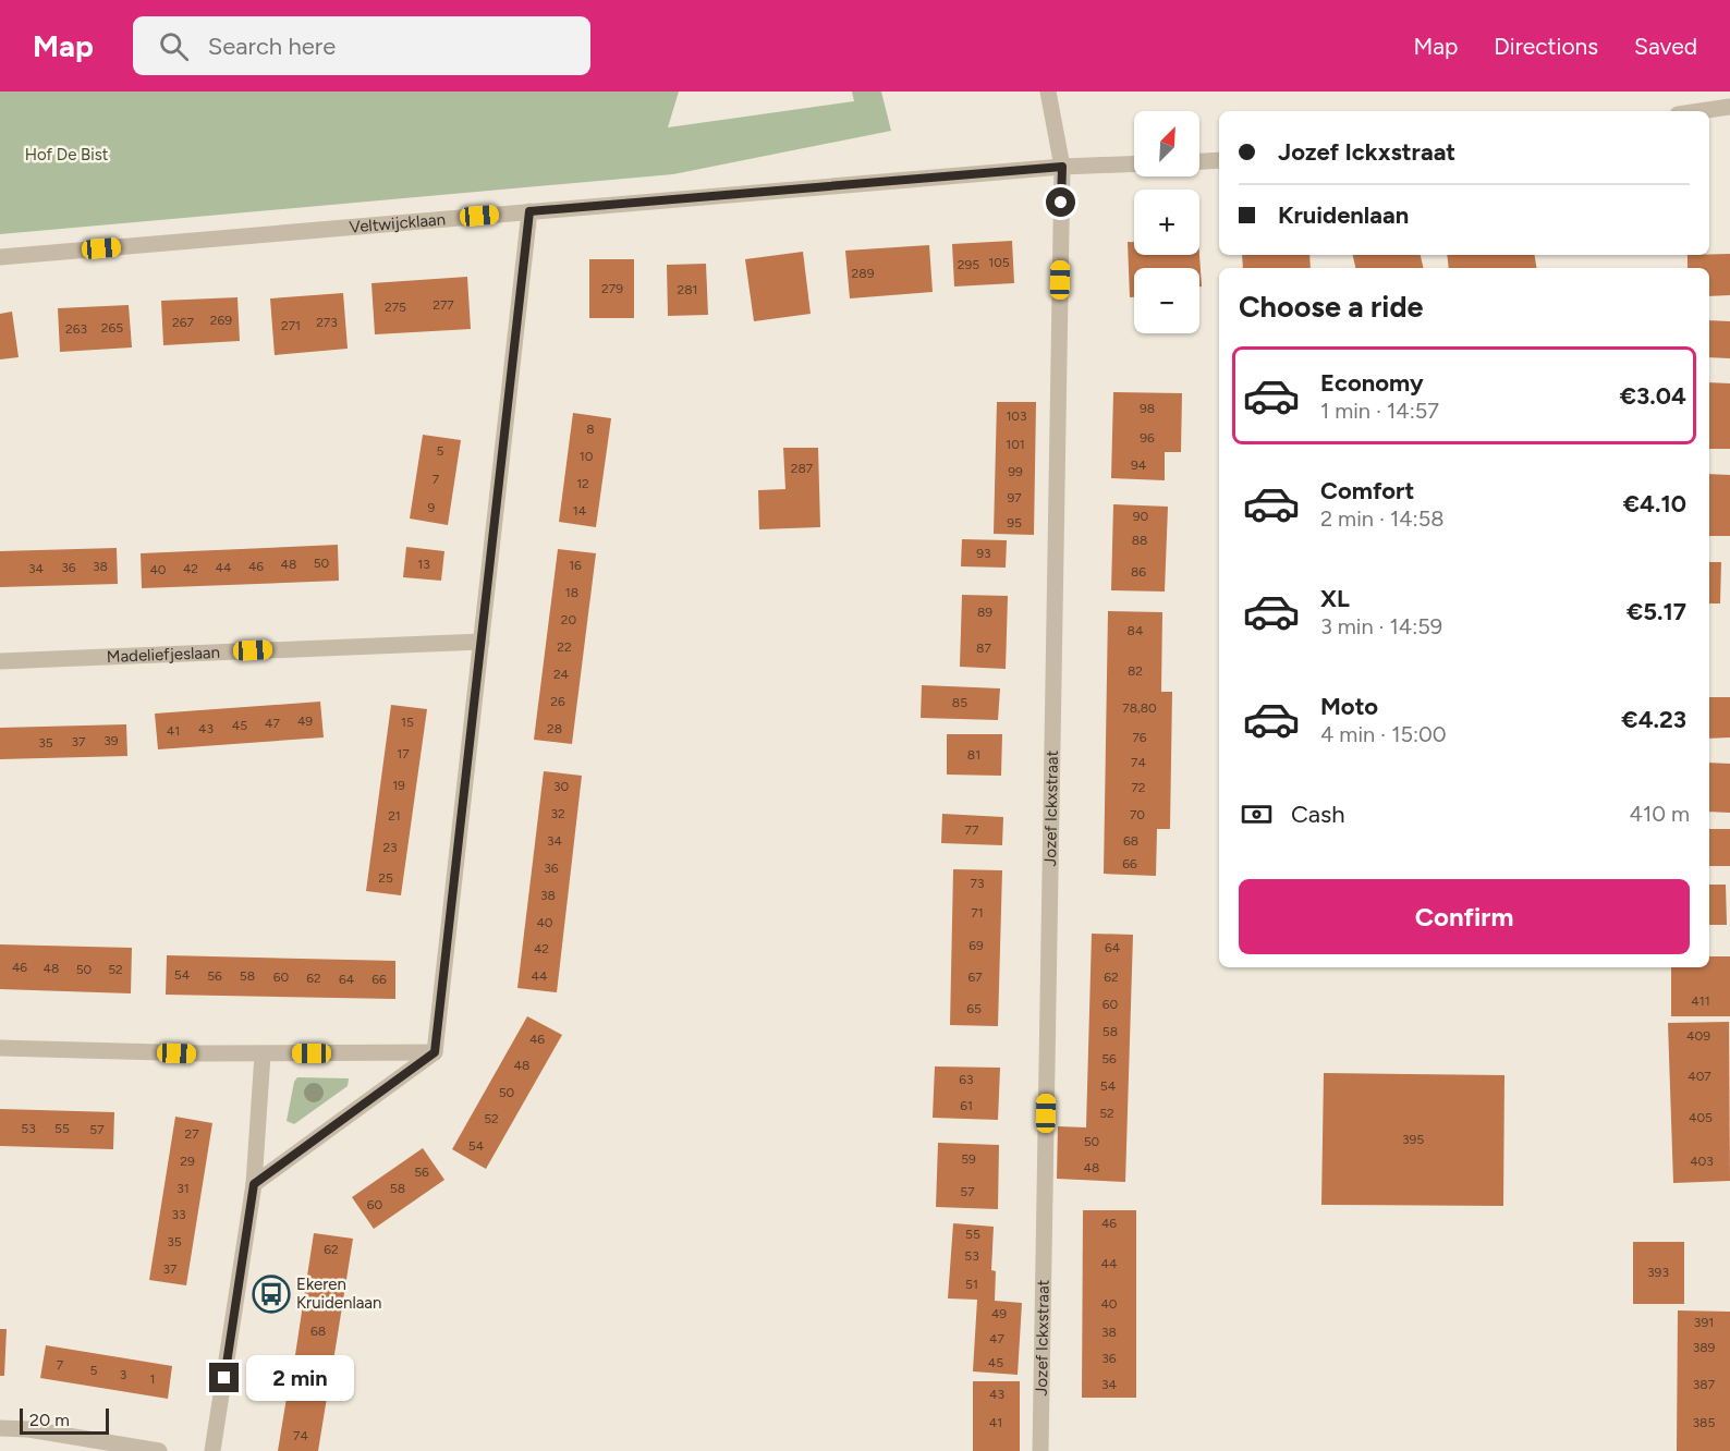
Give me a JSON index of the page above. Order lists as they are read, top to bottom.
{
  "streets": {
    "street": ["Veltwijcklaan", "Madeliefjeslaan", "Jozef Ickxstraat"]
  },
  "crossings": [
    ["Veltwijcklaan", "Jozef Ickxstraat"]
  ],
  "parks": ["Hof De Bist"],
  "places": {
    "bus stop": ["Ekeren Kruidenlaan"]
  },
  "house_numbers": [
    "105",
    "295",
    "289",
    "279",
    "281",
    "277",
    "275",
    "269",
    "267",
    "273",
    "271",
    "265",
    "263",
    "98",
    "103",
    "8",
    "96",
    "101",
    "5",
    "10",
    "94",
    "287",
    "99",
    "7",
    "12",
    "97",
    "9",
    "14",
    "90",
    "95",
    "88",
    "93",
    "50",
    "48",
    "13",
    "16",
    "38",
    "46",
    "36",
    "44",
    "34",
    "42",
    "40",
    "86",
    "18",
    "89",
    "20",
    "84",
    "22",
    "87",
    "82",
    "24",
    "26",
    "85",
    "78,80",
    "49",
    "15",
    "47",
    "45",
    "43",
    "28",
    "41",
    "76",
    "39",
    "37",
    "35",
    "17",
    "81",
    "74",
    "19",
    "30",
    "72",
    "32",
    "70",
    "21",
    "77",
    "34",
    "68",
    "23",
    "66",
    "36",
    "25",
    "73",
    "38",
    "71",
    "40",
    "69",
    "64",
    "42",
    "46",
    "48",
    "50",
    "52",
    "54",
    "56",
    "58",
    "44",
    "60",
    "67",
    "62",
    "62",
    "64",
    "66",
    "411",
    "60",
    "65",
    "58",
    "409",
    "46",
    "56",
    "48",
    "407",
    "63",
    "54",
    "50",
    "61",
    "52",
    "405",
    "52",
    "53",
    "55",
    "57",
    "27",
    "395",
    "50",
    "54",
    "59",
    "29",
    "403",
    "48",
    "56",
    "31",
    "58",
    "57",
    "60",
    "33",
    "46",
    "55",
    "35",
    "62",
    "53",
    "44",
    "37",
    "393",
    "51",
    "40",
    "49",
    "391",
    "68",
    "38",
    "47",
    "389",
    "36",
    "45",
    "7",
    "5",
    "3",
    "1",
    "34",
    "387",
    "43",
    "41",
    "385",
    "74"
  ],
  "scale_bar": "20 m",
  "north": "top right",
  "page": {
    "header": "Map",
    "search": "Search here",
    "nav": ["Map", "Directions", "Saved"],
    "map_buttons": ["+", "−"],
    "banner": ["Jozef Ickxstraat", "Kruidenlaan"],
    "heading": "Choose a ride",
    "list": [
      {
        "name": "Economy",
        "note": "1 min · 14:57",
        "value": "€3.04"
      },
      {
        "name": "Comfort",
        "note": "2 min · 14:58",
        "value": "€4.10"
      },
      {
        "name": "XL",
        "note": "3 min · 14:59",
        "value": "€5.17"
      },
      {
        "name": "Moto",
        "note": "4 min · 15:00",
        "value": "€4.23"
      }
    ],
    "pay": ["Cash", "410 m"],
    "buttons": "Confirm",
    "bubble": "2 min",
    "scale": "20 m"
  }
}
